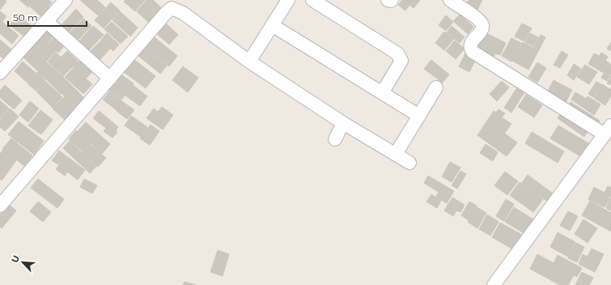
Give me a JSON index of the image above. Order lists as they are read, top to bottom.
{
  "scale_bar": "50 m",
  "north": "top left"
}
